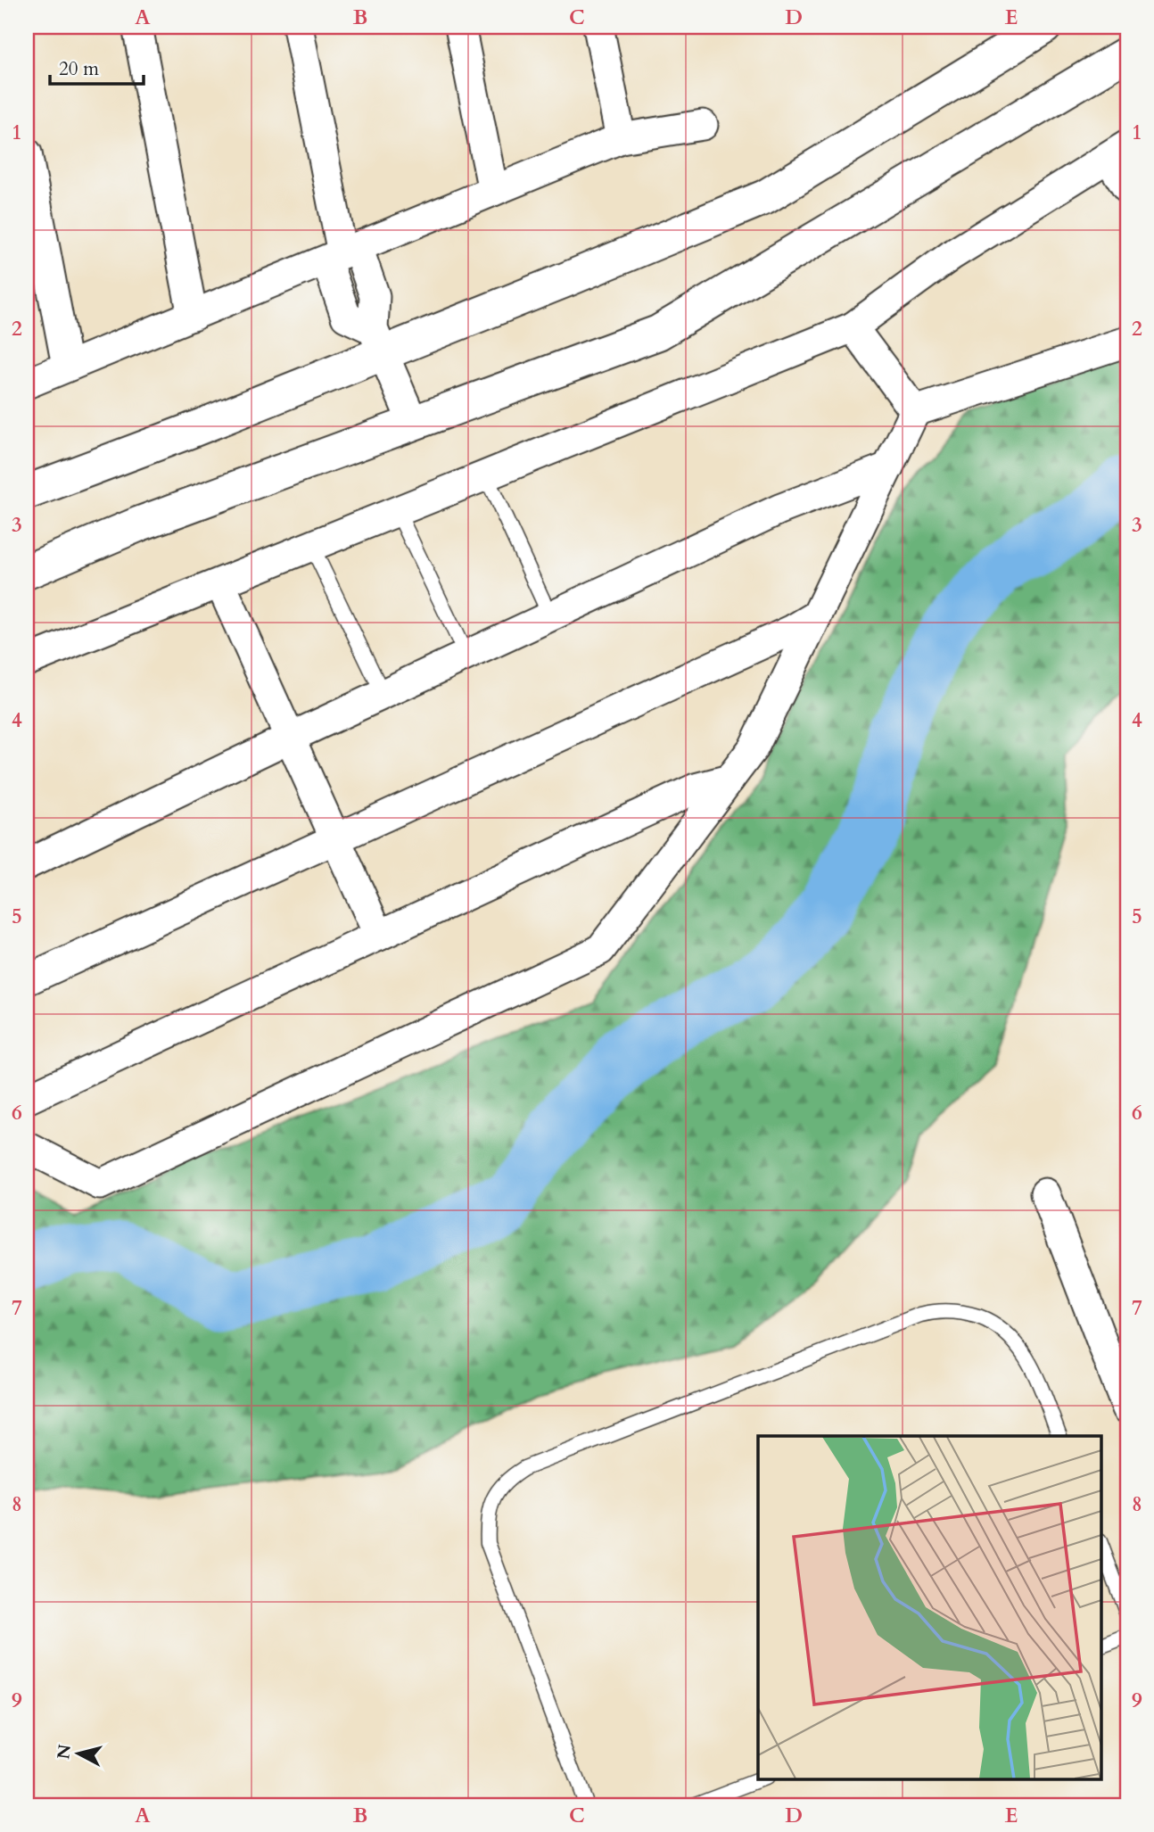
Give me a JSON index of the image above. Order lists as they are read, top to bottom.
{
  "scale_bar": "20 m",
  "north": "left",
  "grid": {
    "columns": [
      "A",
      "B",
      "C",
      "D",
      "E"
    ],
    "rows": [
      "1",
      "2",
      "3",
      "4",
      "5",
      "6",
      "7",
      "8",
      "9"
    ]
  }
}
